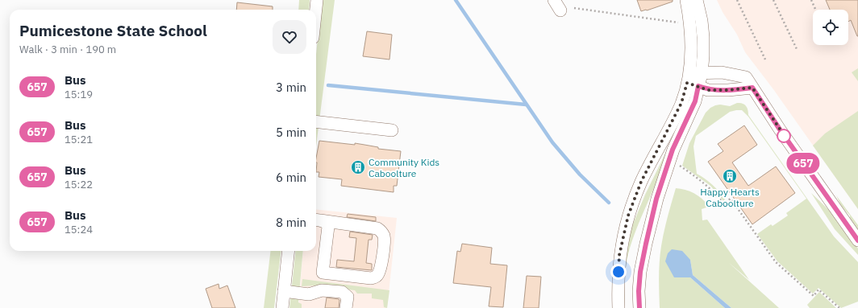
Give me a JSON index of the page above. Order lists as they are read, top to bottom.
{
  "places": {
    "building": ["Community Kids Caboolture", "Happy Hearts Caboolture"]
  },
  "lines": ["bus line 657"],
  "page": {
    "on_map": "657",
    "heading": ["Pumicestone State School", "Walk · 3 min · 190 m"],
    "list": [
      {
        "mark": "657",
        "name": "Bus",
        "note": "15:19",
        "value": "3 min"
      },
      {
        "mark": "657",
        "name": "Bus",
        "note": "15:21",
        "value": "5 min"
      },
      {
        "mark": "657",
        "name": "Bus",
        "note": "15:22",
        "value": "6 min"
      },
      {
        "mark": "657",
        "name": "Bus",
        "note": "15:24",
        "value": "8 min"
      }
    ]
  }
}
